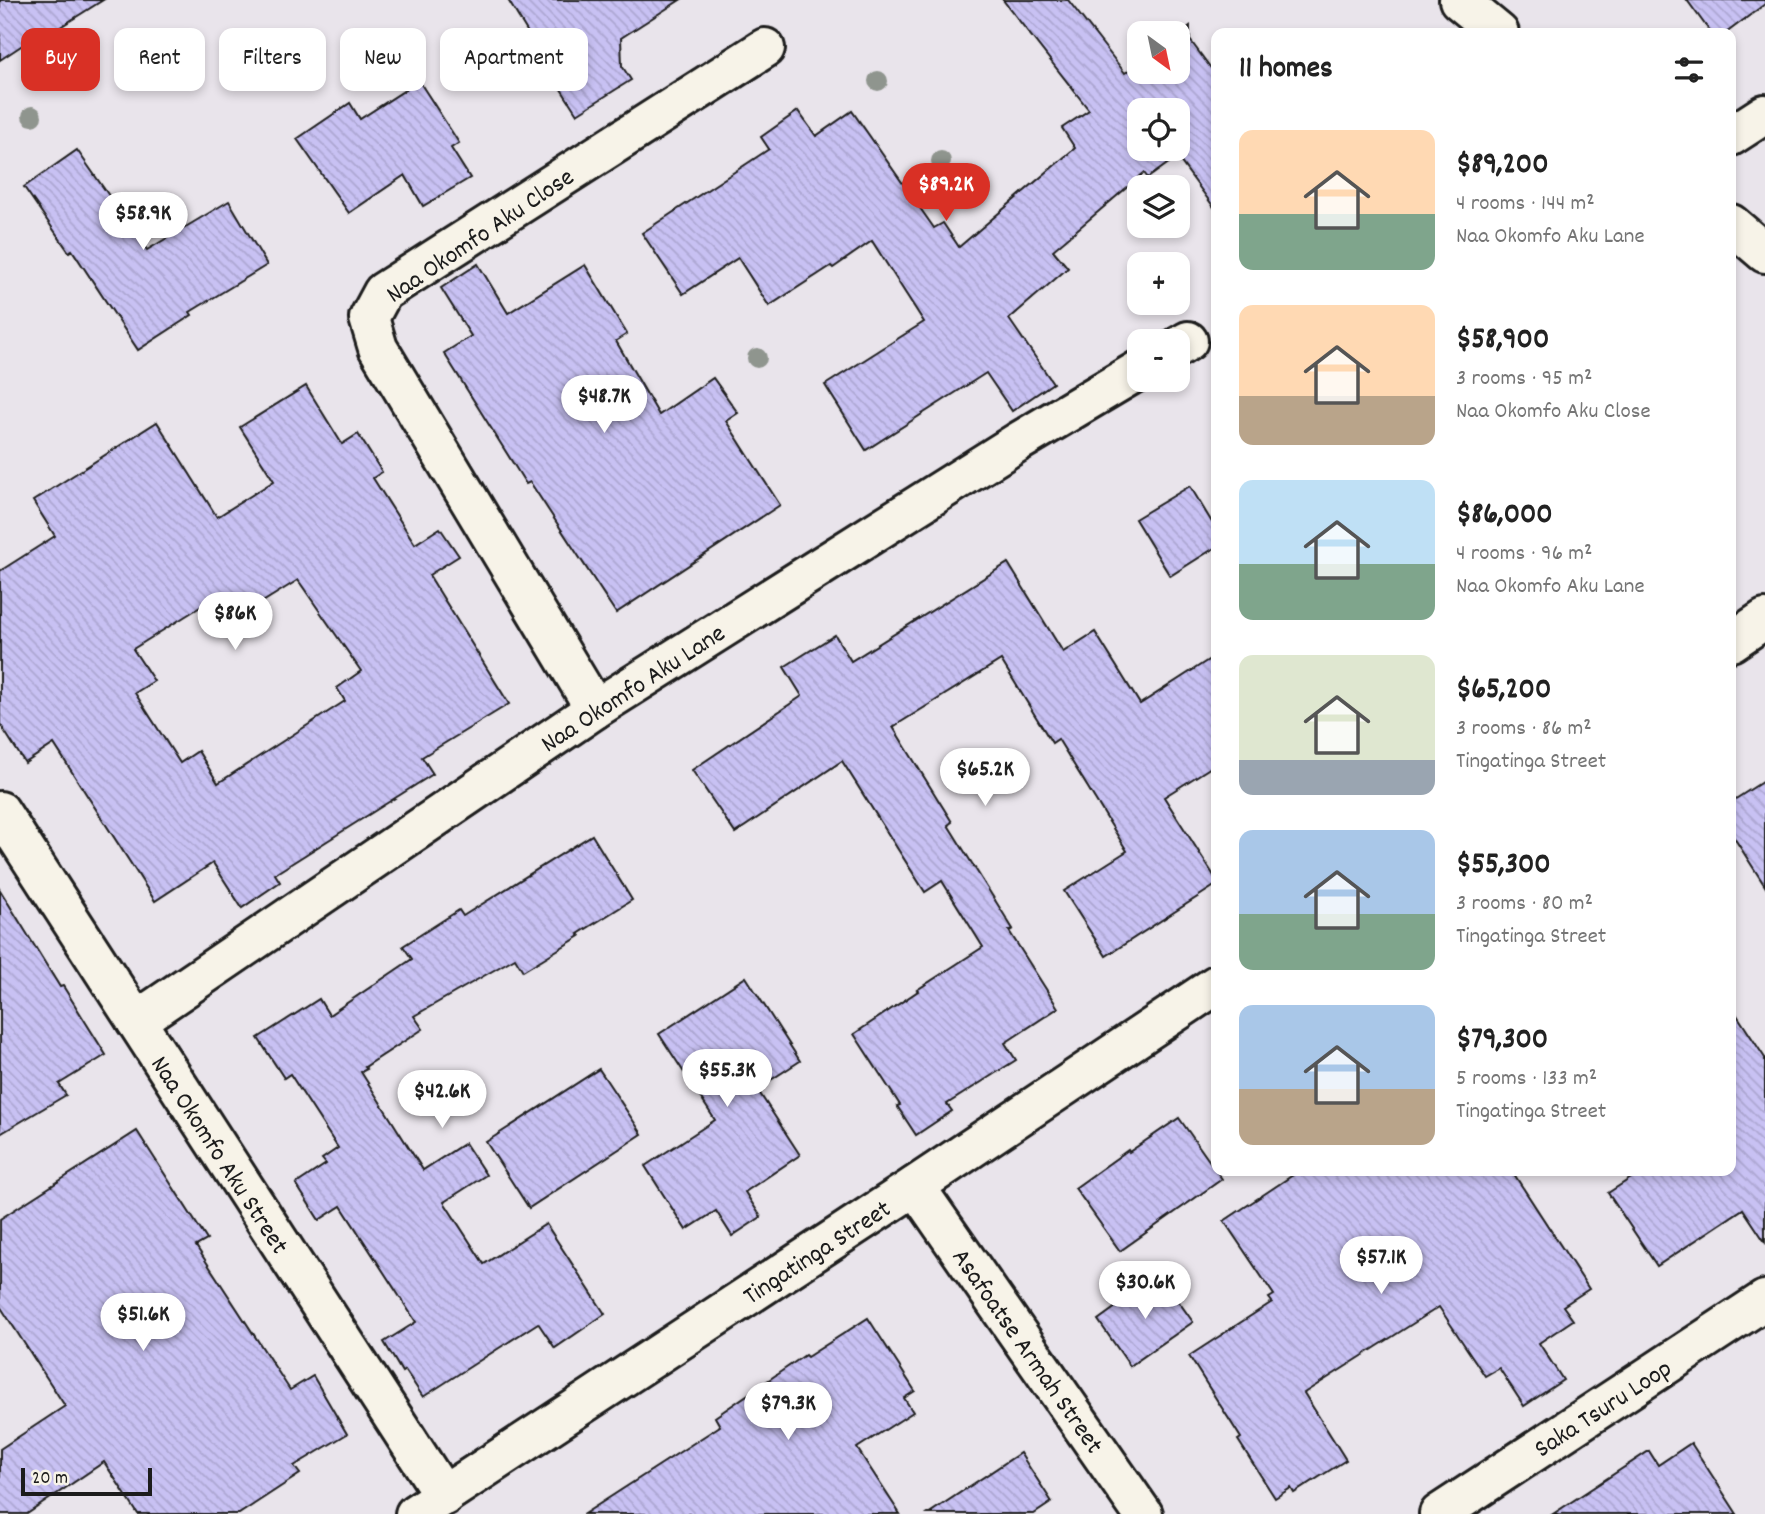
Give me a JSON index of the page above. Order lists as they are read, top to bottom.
{
  "streets": {
    "street": [
      "Naa Okomfo Aku Close",
      "Naa Okomfo Aku Lane",
      "Naa Okomfo Aku Street",
      "Tingatinga Street",
      "Asafoatse Armah Street",
      "Saka Tsuru Loop"
    ]
  },
  "crossings": [
    ["Naa Okomfo Aku Close", "Naa Okomfo Aku Lane"],
    ["Naa Okomfo Aku Lane", "Naa Okomfo Aku Street"],
    ["Naa Okomfo Aku Street", "Tingatinga Street"],
    ["Tingatinga Street", "Asafoatse Armah Street"]
  ],
  "scale_bar": "20 m",
  "north": "bottom right",
  "page": {
    "map_buttons": ["+", "−"],
    "chip": [
      "Buy",
      "Rent",
      "Filters",
      "New",
      "Apartment"
    ],
    "heading": "11 homes",
    "list": [
      {
        "name": "$89,200",
        "note": "4 rooms · 144 m² · Naa Okomfo Aku Lane"
      },
      {
        "name": "$58,900",
        "note": "3 rooms · 95 m² · Naa Okomfo Aku Close"
      },
      {
        "name": "$86,000",
        "note": "4 rooms · 96 m² · Naa Okomfo Aku Lane"
      },
      {
        "name": "$65,200",
        "note": "3 rooms · 86 m² · Tingatinga Street"
      },
      {
        "name": "$55,300",
        "note": "3 rooms · 80 m² · Tingatinga Street"
      },
      {
        "name": "$79,300",
        "note": "5 rooms · 133 m² · Tingatinga Street"
      }
    ],
    "price": [
      "$89.2K",
      "$58.9K",
      "$48.7K",
      "$86K",
      "$65.2K",
      "$55.3K",
      "$42.6K",
      "$57.1K",
      "$30.6K",
      "$51.6K",
      "$79.3K"
    ],
    "scale": "20 m"
  }
}
